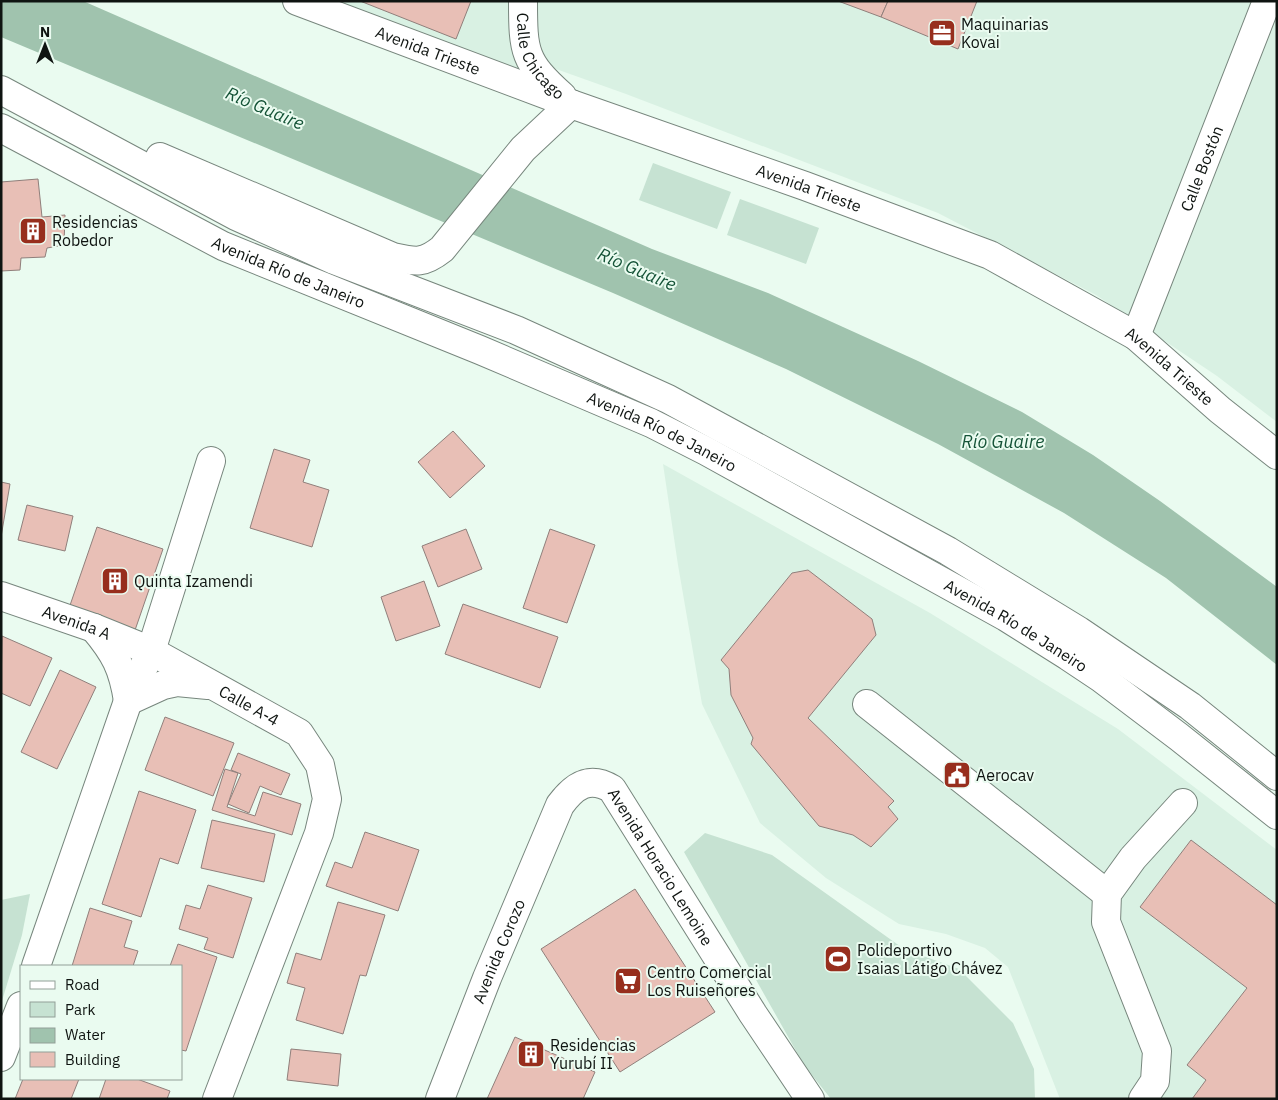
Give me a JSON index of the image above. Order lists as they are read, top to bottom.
{
  "streets": {
    "street": [
      "Avenida Trieste",
      "Calle Chicago",
      "Calle Bostón",
      "Avenida Río de Janeiro",
      "Avenida A",
      "Calle A-4",
      "Avenida Horacio Lemoine",
      "Avenida Corozo"
    ]
  },
  "crossings": [
    ["Avenida Trieste", "Calle Chicago"],
    ["Avenida Trieste", "Calle Bostón"],
    ["Avenida A", "Calle A-4"],
    ["Avenida Horacio Lemoine", "Avenida Corozo"]
  ],
  "water": ["Río Guaire"],
  "places": {
    "office": ["Maquinarias Kovai"],
    "building": ["Residencias Robedor", "Quinta Izamendi", "Residencias Yurubí II"],
    "public building": ["Aerocav"],
    "sports": ["Polideportivo Isaias Látigo Chávez"],
    "supermarket": ["Centro Comercial Los Ruiseñores"]
  },
  "legend": [
    "Road",
    "Park",
    "Water",
    "Building"
  ],
  "north": "top"
}
